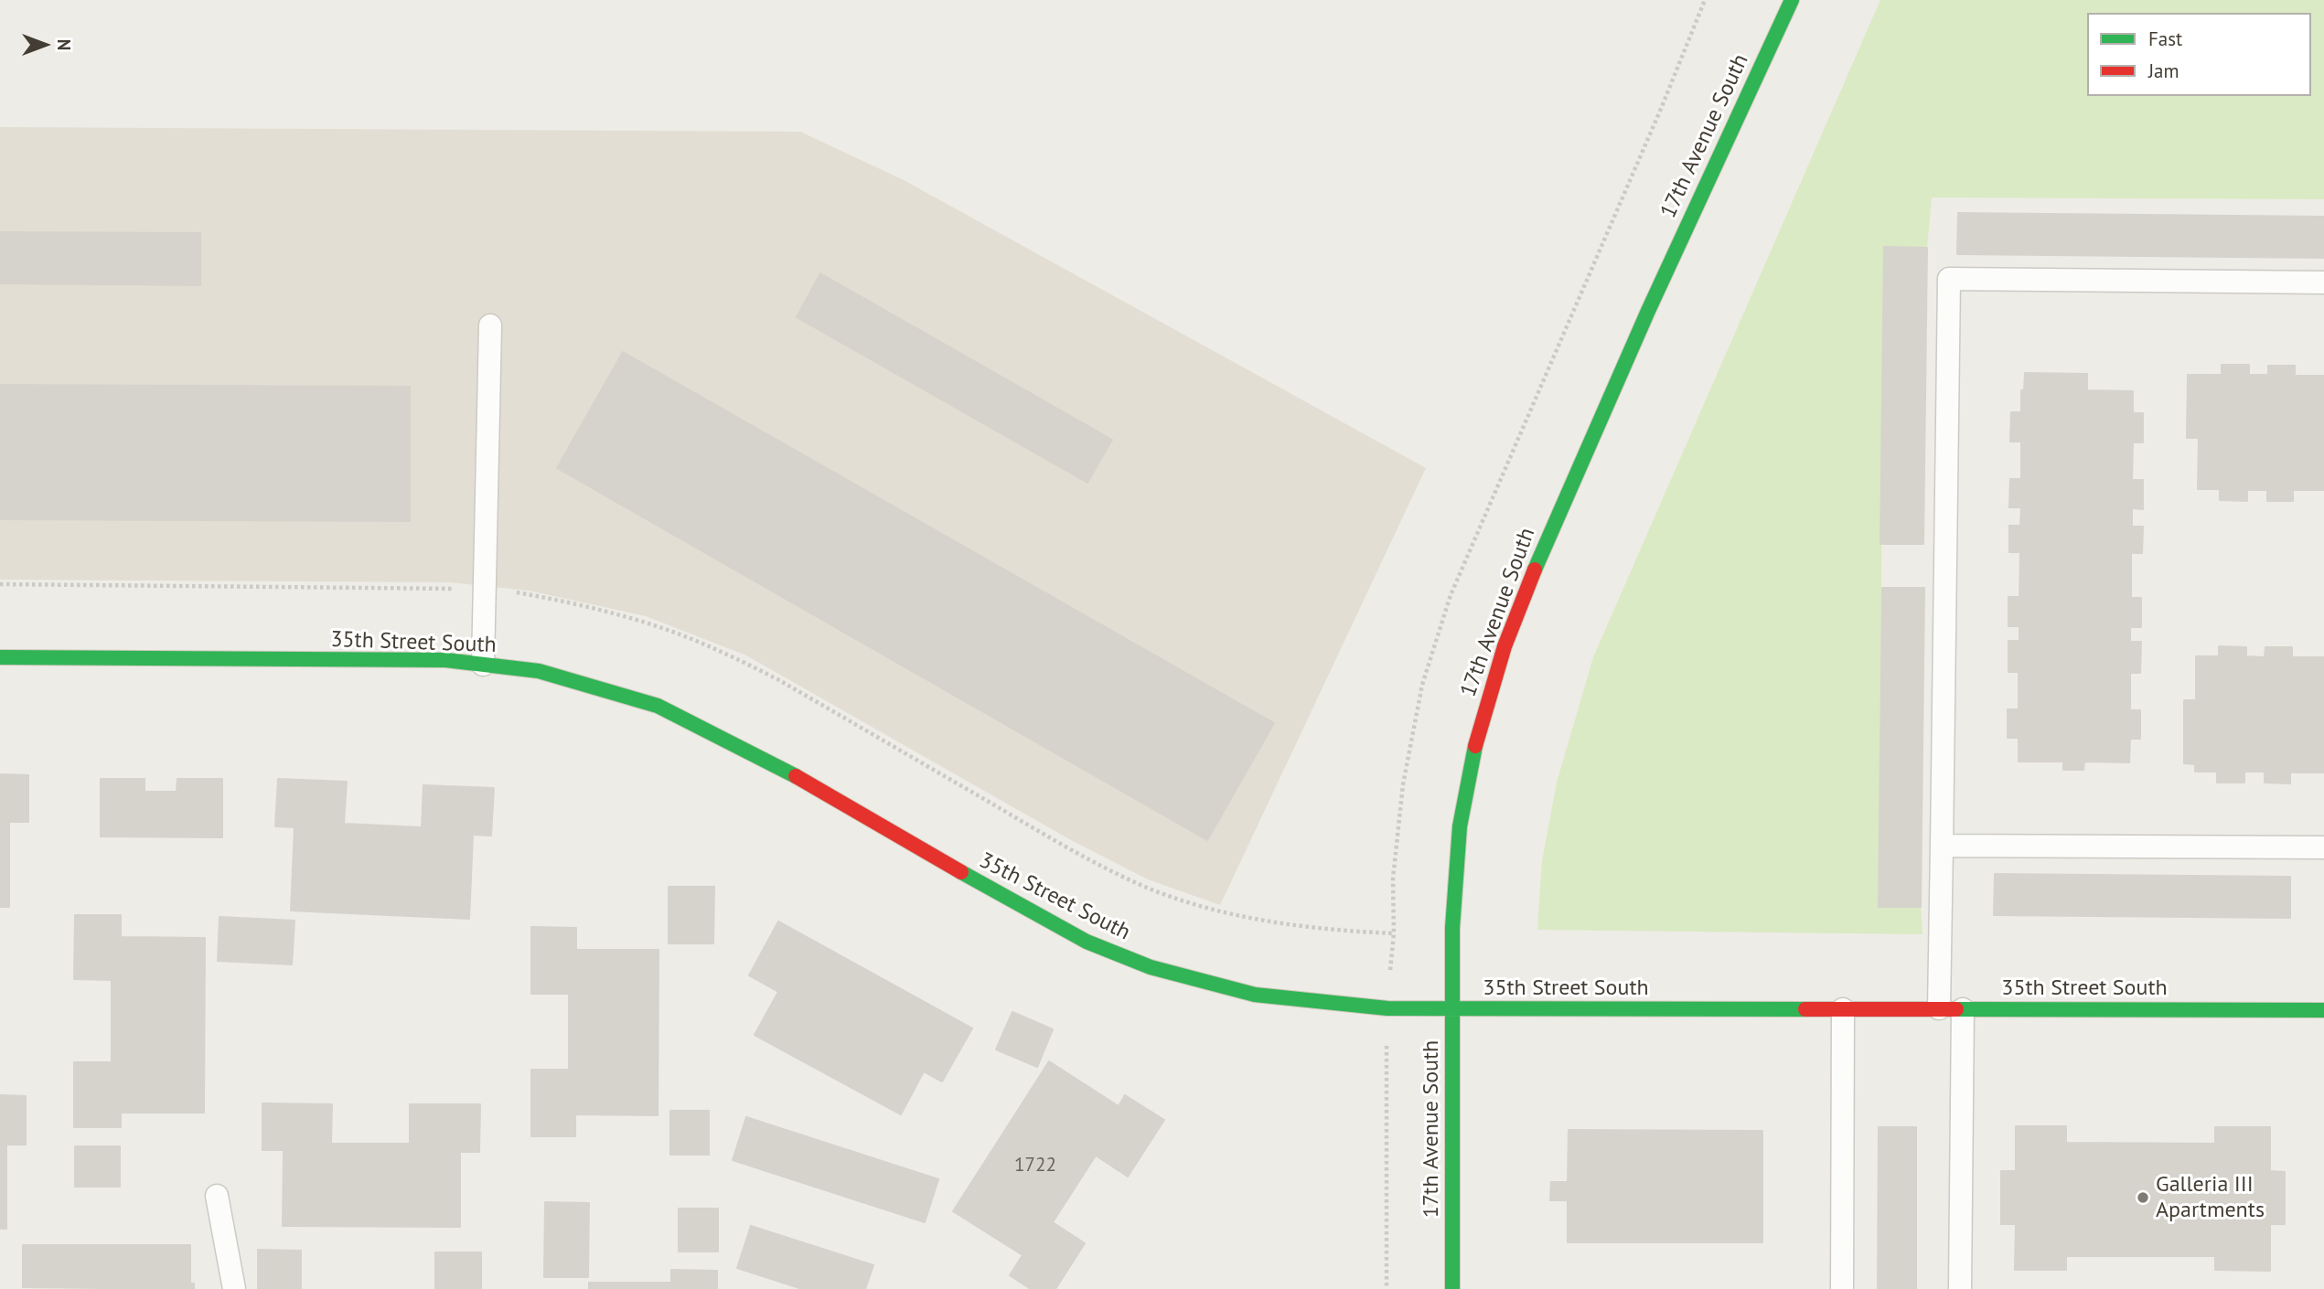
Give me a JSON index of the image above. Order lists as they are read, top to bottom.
{
  "streets": {
    "street": ["17th Avenue South", "35th Street South"]
  },
  "crossings": [
    ["17th Avenue South", "35th Street South"]
  ],
  "places": ["Galleria III Apartments"],
  "house_numbers": ["1722"],
  "legend": ["Fast", "Jam"],
  "north": "right"
}
